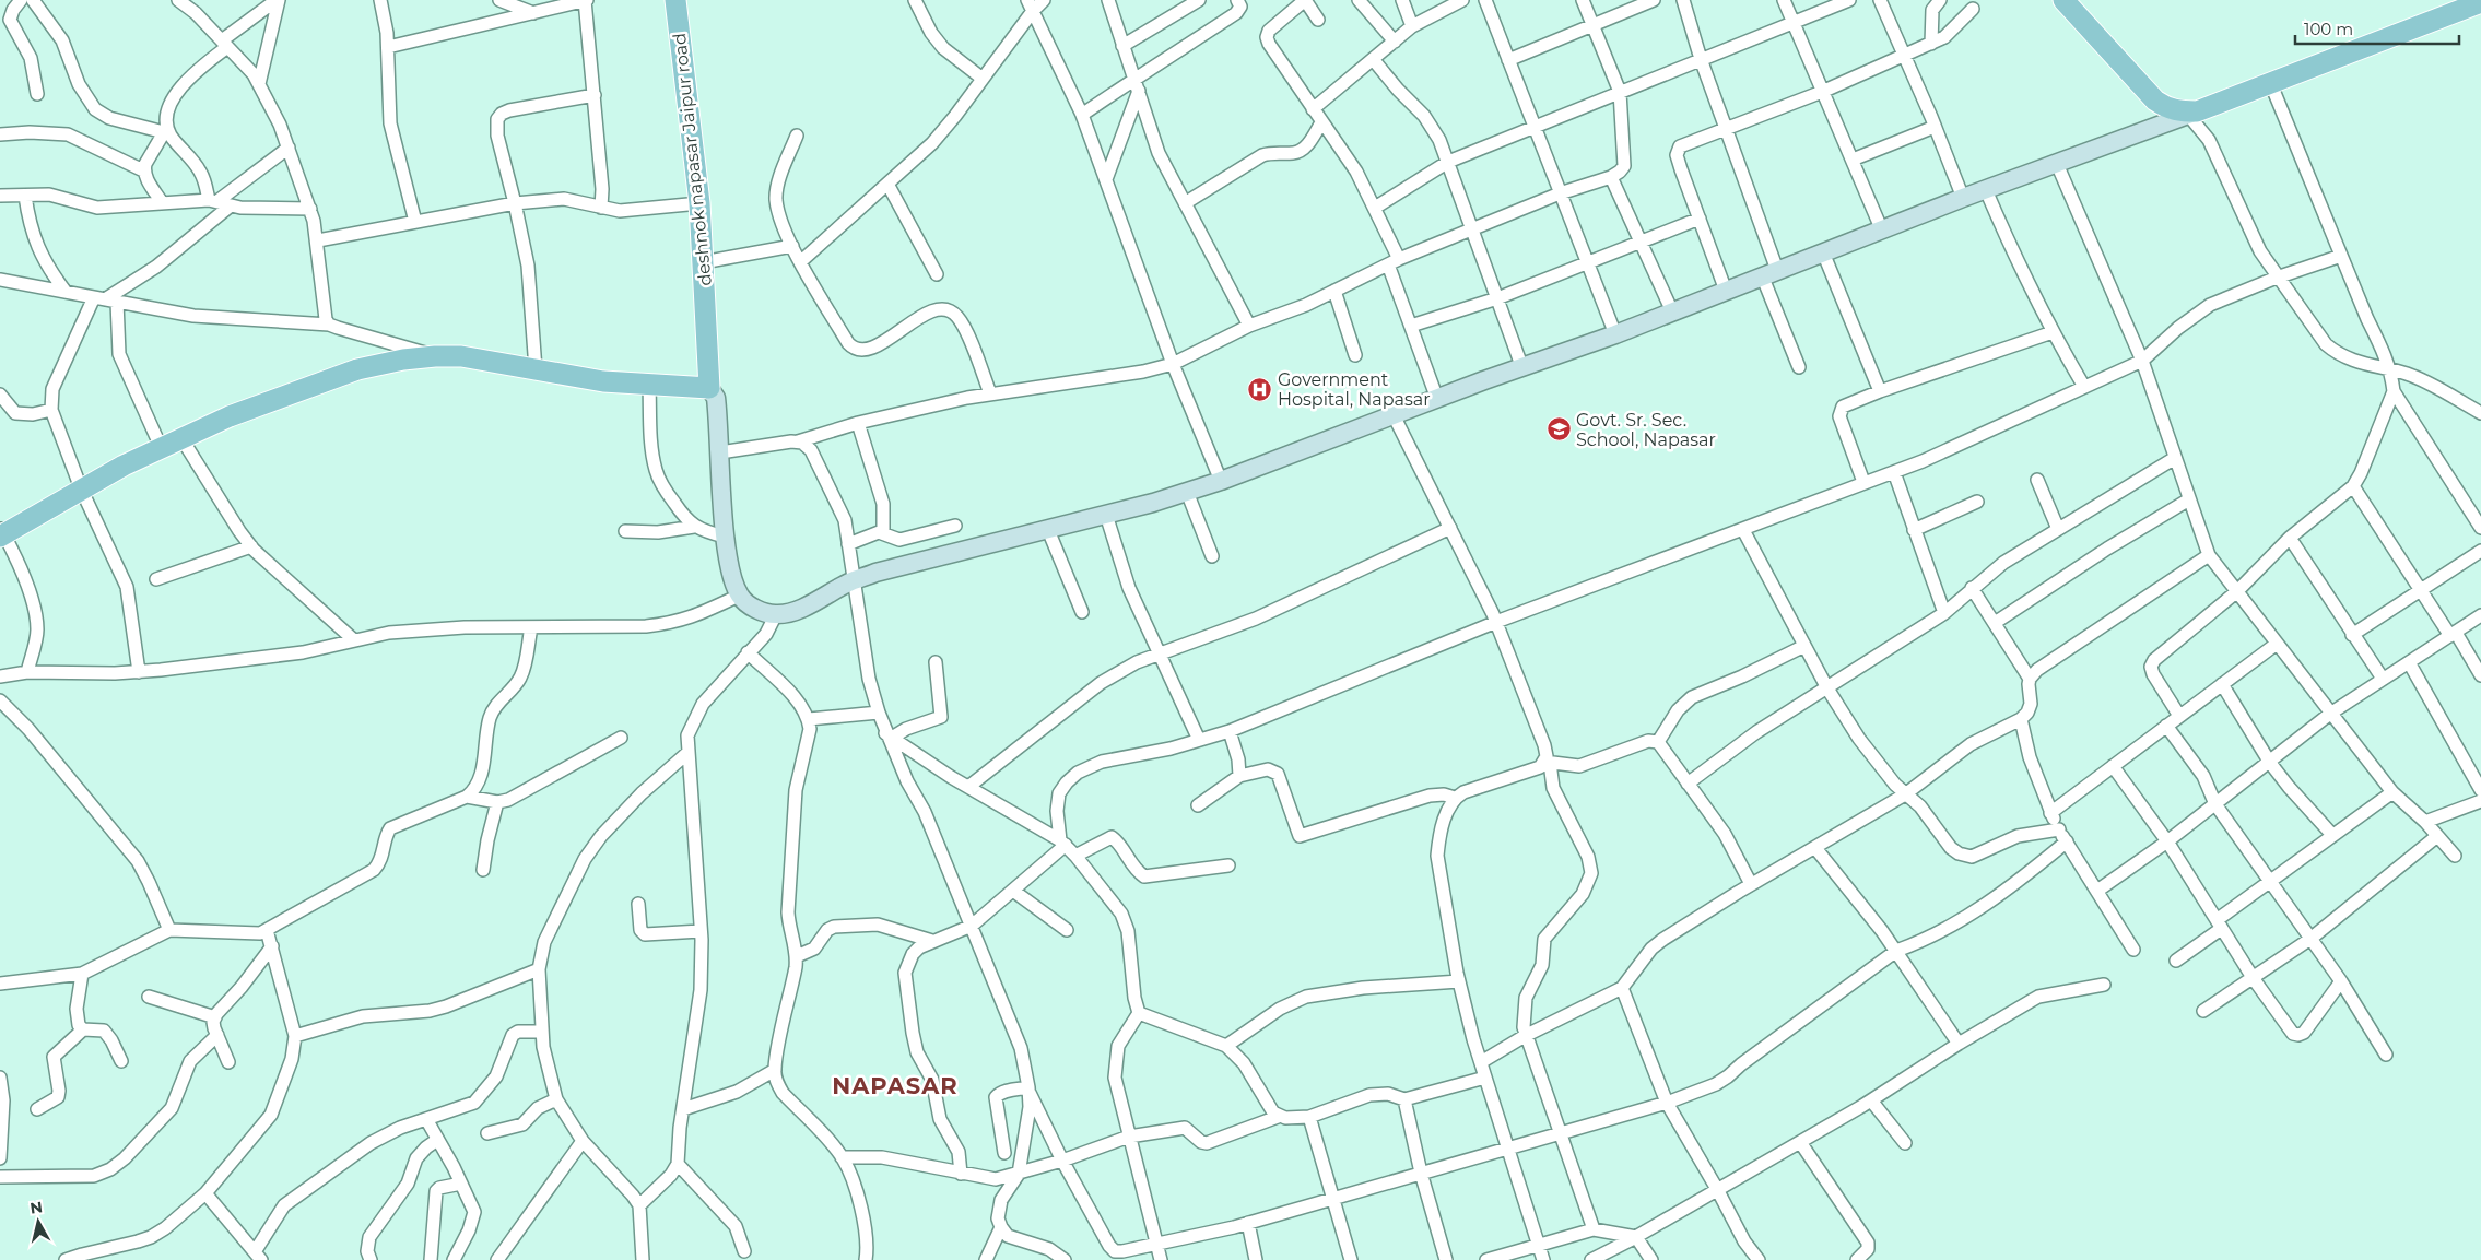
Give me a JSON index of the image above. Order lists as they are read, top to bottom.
{
  "streets": {
    "main road": ["deshnok napasar Jaipur road"]
  },
  "districts": ["NAPASAR"],
  "places": {
    "hospital": ["Government Hospital, Napasar"],
    "school or university": ["Govt. Sr. Sec. School, Napasar"]
  },
  "scale_bar": "100 m",
  "north": "top"
}
